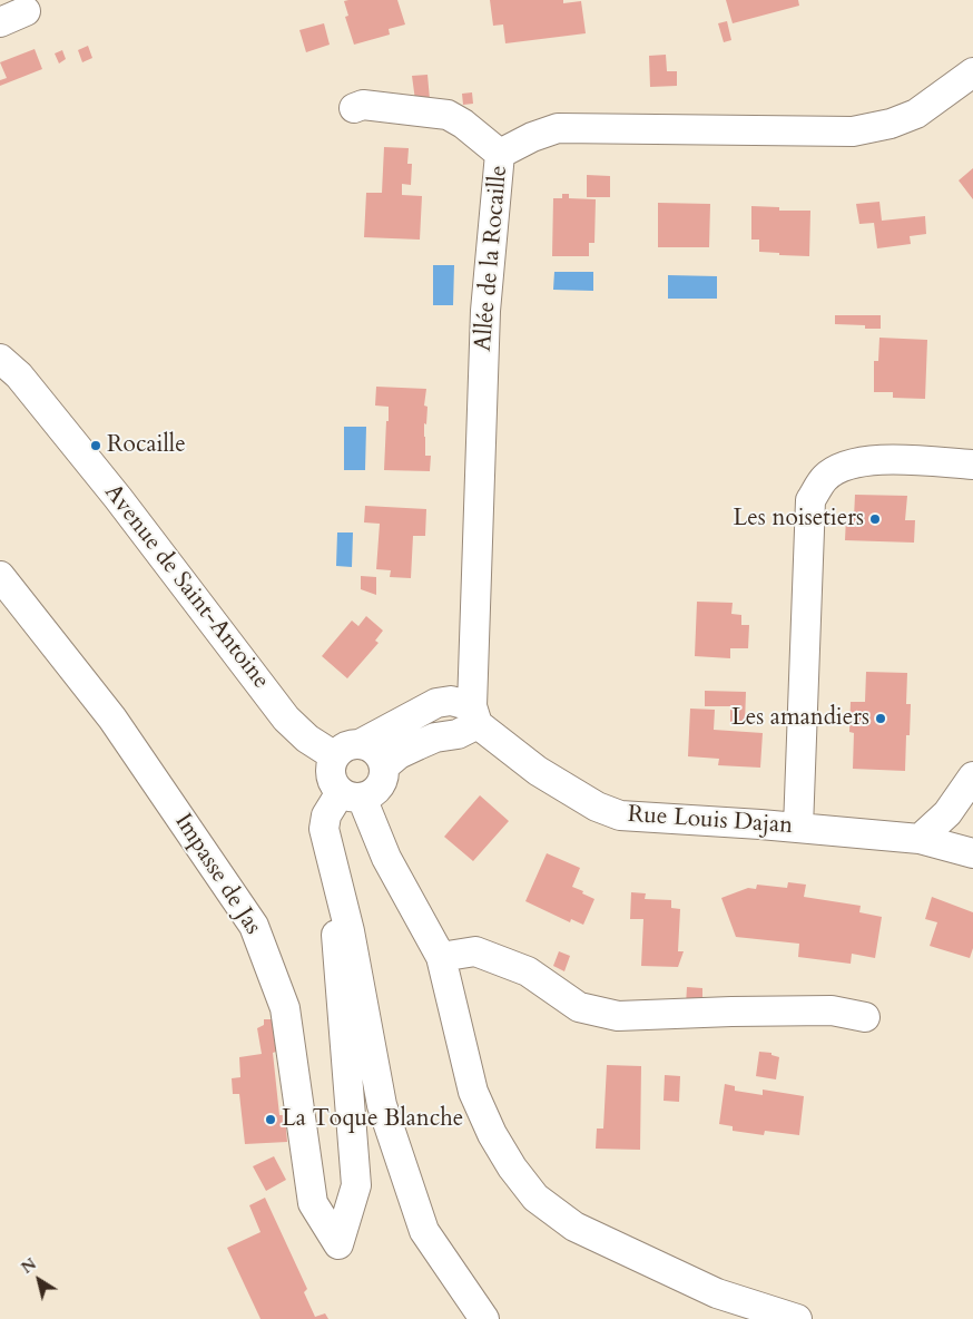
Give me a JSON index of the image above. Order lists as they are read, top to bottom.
{
  "streets": {
    "street": [
      "Allée de la Rocaille",
      "Avenue de Saint-Antoine",
      "Rue Louis Dajan",
      "Impasse de Jas"
    ]
  },
  "crossings": [
    ["Allée de la Rocaille", "Rue Louis Dajan"]
  ],
  "places": [
    "Rocaille",
    "Les noisetiers",
    "Les amandiers",
    "La Toque Blanche"
  ],
  "north": "top left"
}
